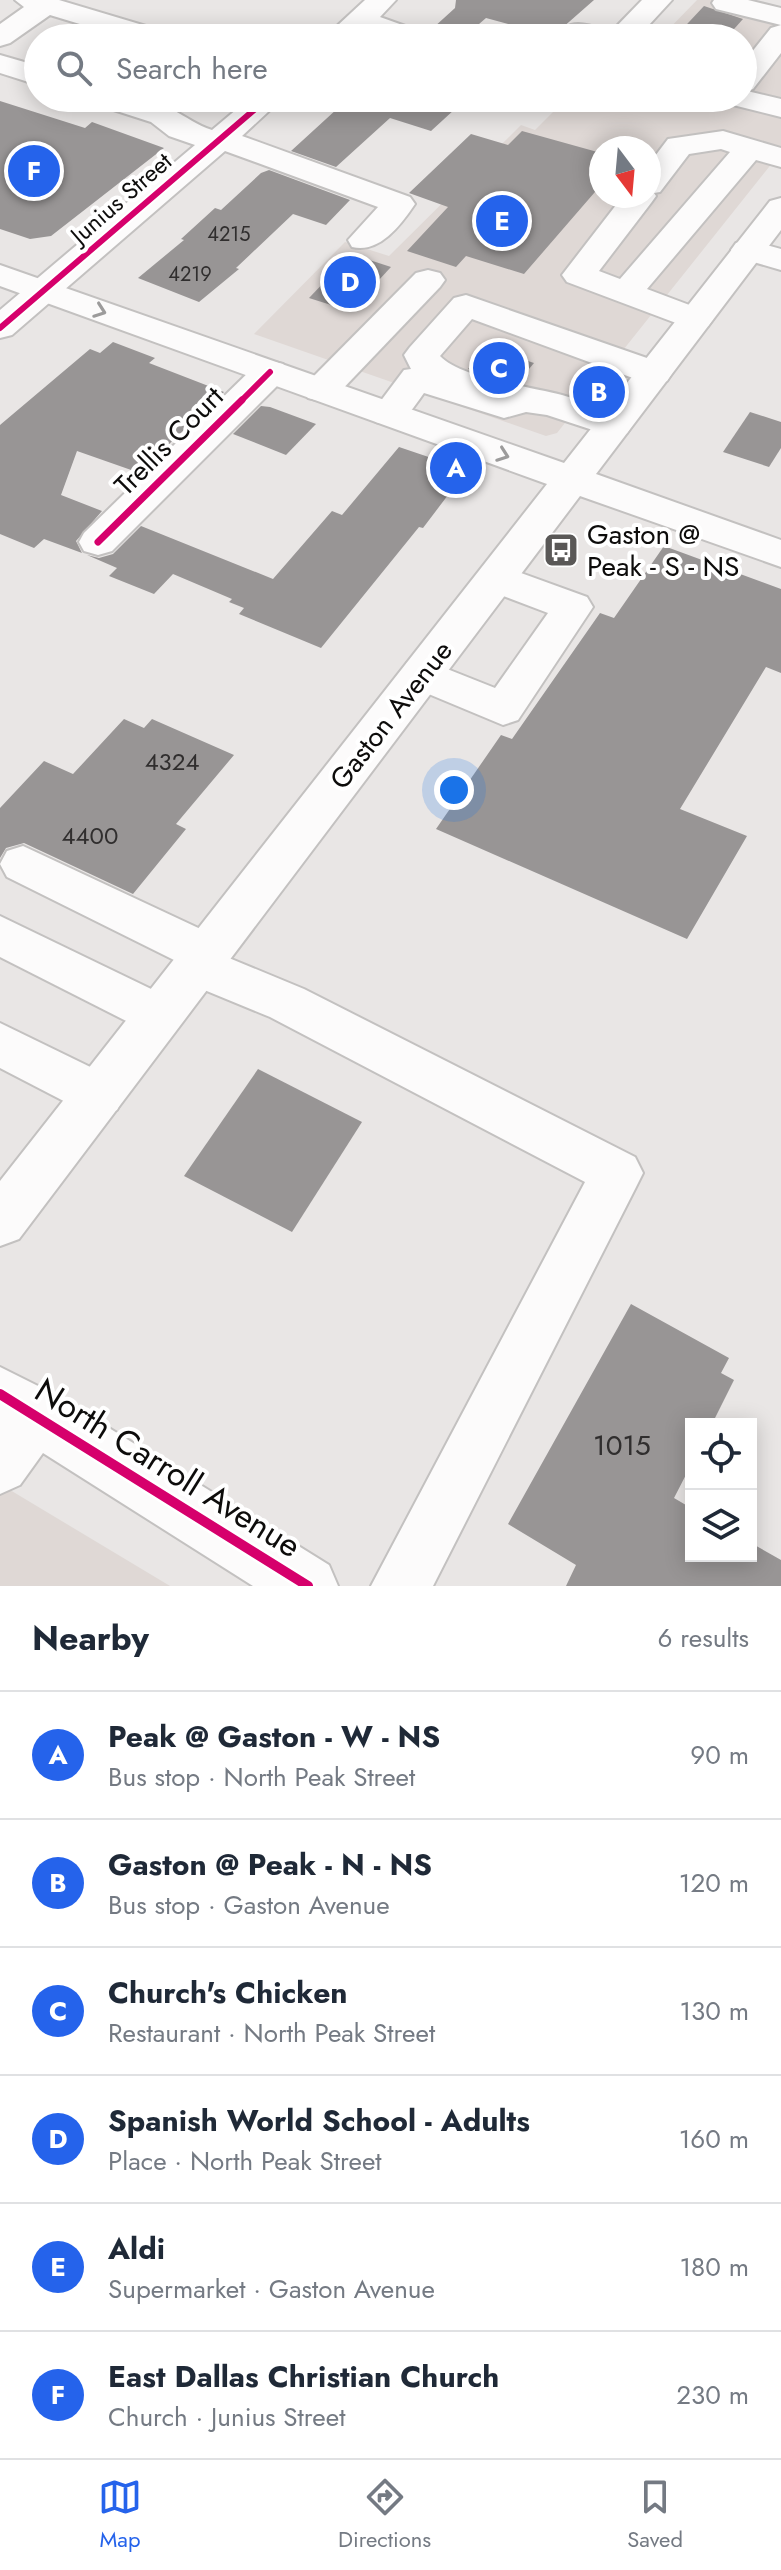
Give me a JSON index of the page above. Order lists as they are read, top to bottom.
{
  "streets": {
    "main road": [
      "Junius Street",
      "Trellis Court",
      "Gaston Avenue",
      "North Carroll Avenue"
    ]
  },
  "places": {
    "bus stop": ["Gaston @ Peak - S - NS"]
  },
  "house_numbers": [
    "4215",
    "4219",
    "4324",
    "4400",
    "1015"
  ],
  "north": "bottom",
  "page": {
    "search": "Search here",
    "pins": [
      "F",
      "E",
      "D",
      "C",
      "B",
      "A"
    ],
    "heading": ["Nearby", "6 results"],
    "list": [
      {
        "mark": "A",
        "name": "Peak @ Gaston - W - NS",
        "note": "Bus stop · North Peak Street",
        "value": "90 m"
      },
      {
        "mark": "B",
        "name": "Gaston @ Peak - N - NS",
        "note": "Bus stop · Gaston Avenue",
        "value": "120 m"
      },
      {
        "mark": "C",
        "name": "Church's Chicken",
        "note": "Restaurant · North Peak Street",
        "value": "130 m"
      },
      {
        "mark": "D",
        "name": "Spanish World School - Adults",
        "note": "Place · North Peak Street",
        "value": "160 m"
      },
      {
        "mark": "E",
        "name": "Aldi",
        "note": "Supermarket · Gaston Avenue",
        "value": "180 m"
      },
      {
        "mark": "F",
        "name": "East Dallas Christian Church",
        "note": "Church · Junius Street",
        "value": "230 m"
      }
    ],
    "nav": ["Map", "Directions", "Saved"]
  }
}
